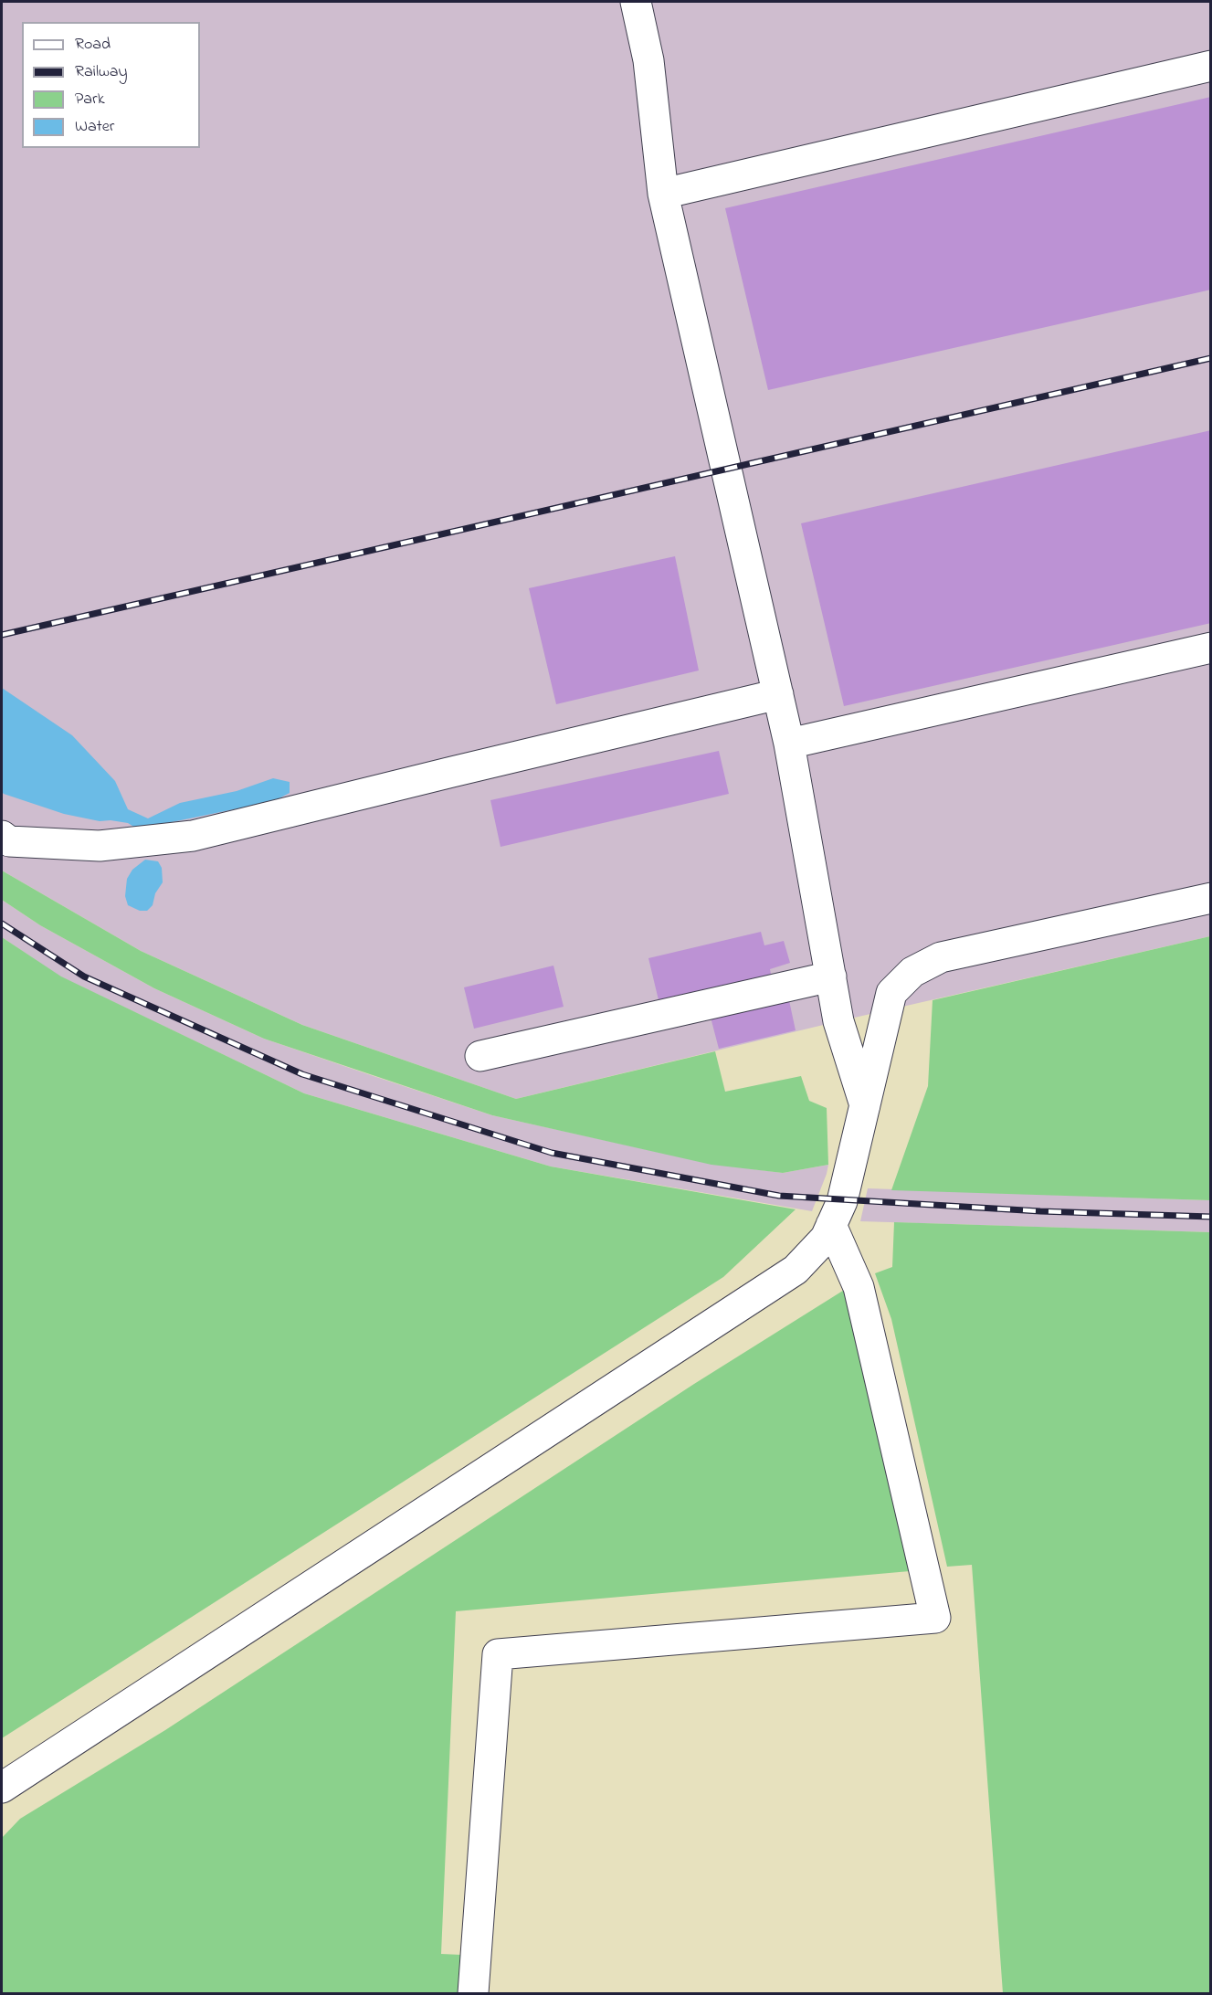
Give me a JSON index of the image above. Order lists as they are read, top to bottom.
{
  "legend": [
    "Road",
    "Railway",
    "Park",
    "Water"
  ]
}
